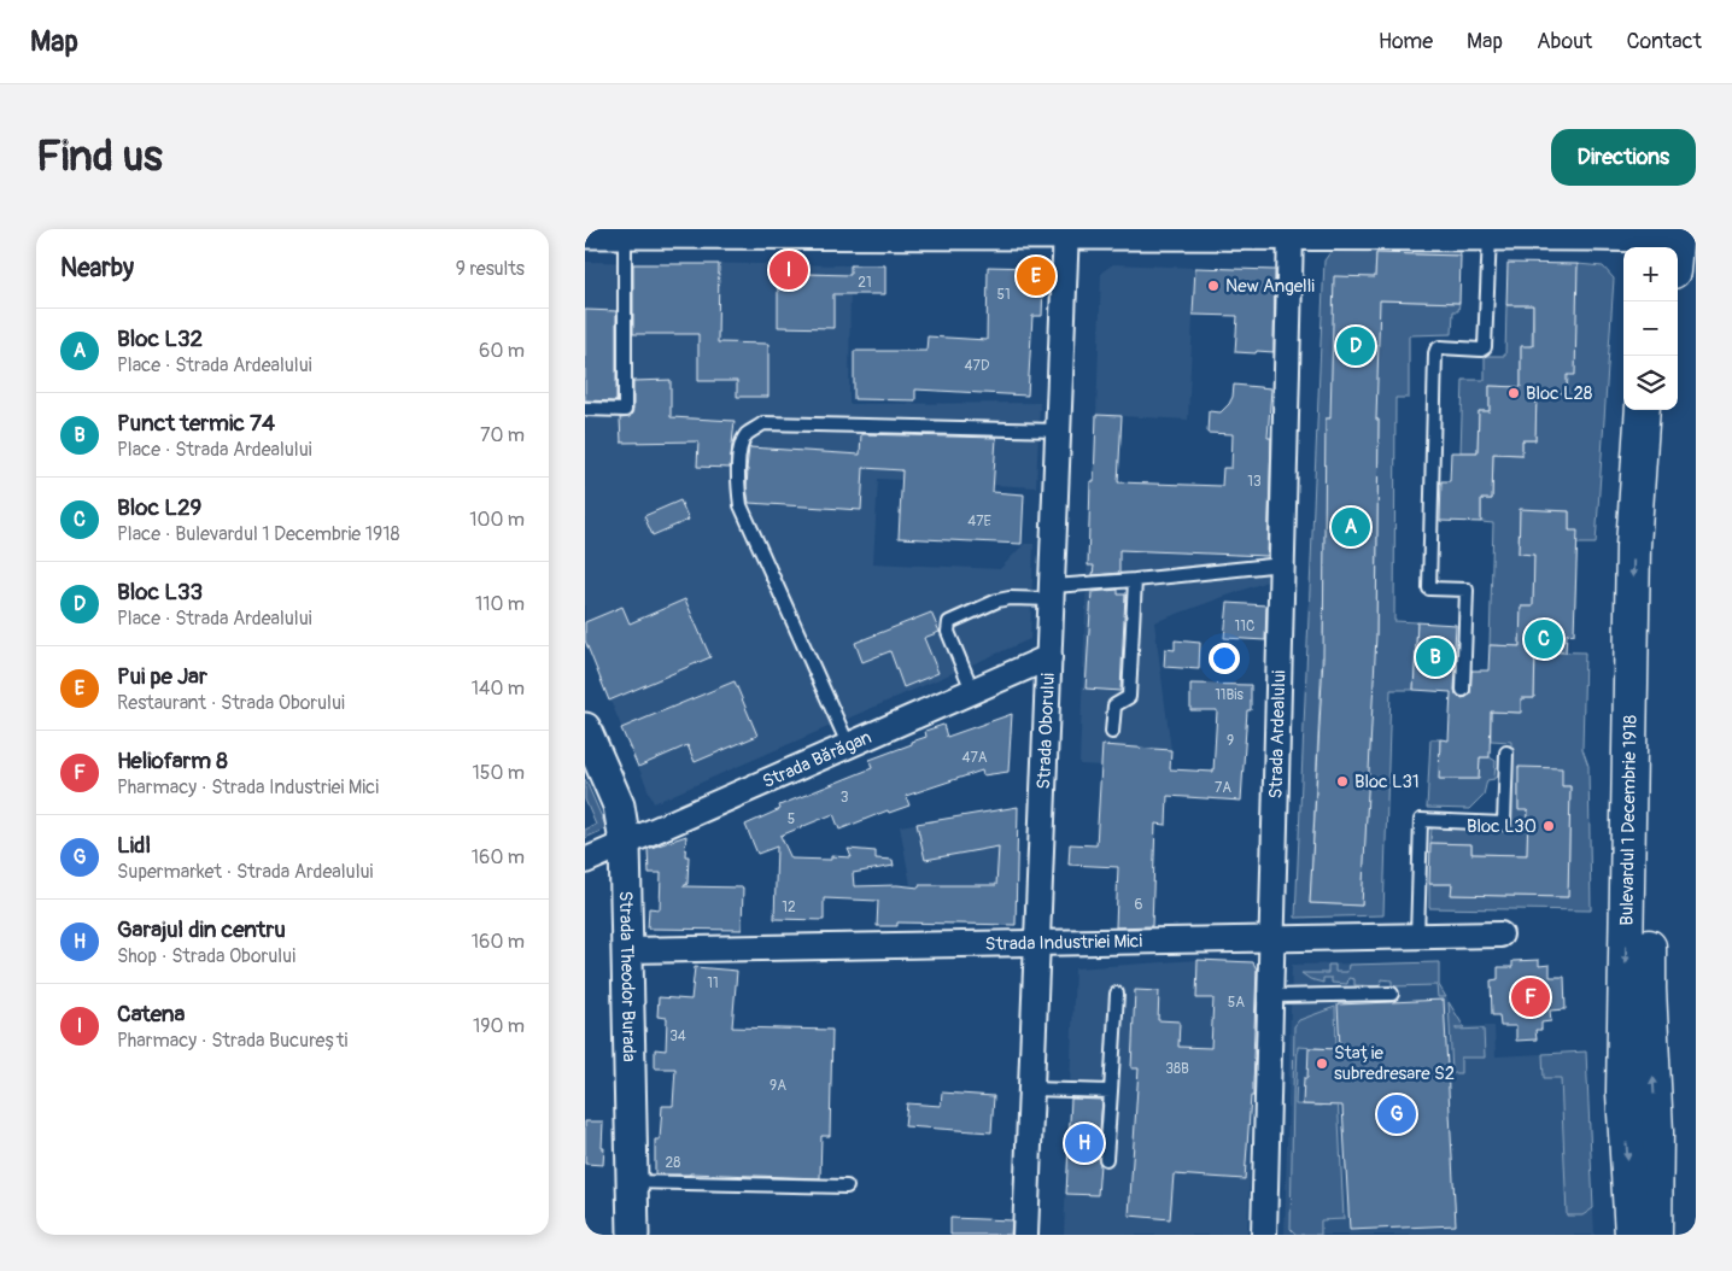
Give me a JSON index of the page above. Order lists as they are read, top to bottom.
{
  "streets": {
    "main road": ["Bulevardul 1 Decembrie 1918"],
    "street": [
      "Strada Oborului",
      "Strada Ardealului",
      "Strada Bărăgan",
      "Strada Industriei Mici",
      "Strada Theodor Burada"
    ]
  },
  "crossings": [
    ["Strada Oborului", "Strada Bărăgan"],
    ["Strada Oborului", "Strada Industriei Mici"],
    ["Strada Ardealului", "Strada Industriei Mici"],
    ["Strada Bărăgan", "Strada Theodor Burada"],
    ["Strada Industriei Mici", "Strada Theodor Burada"]
  ],
  "places": [
    "New Angelli",
    "Bloc L28",
    "Bloc L31",
    "Bloc L30",
    "Stație subredresare S2"
  ],
  "house_numbers": [
    "21",
    "51",
    "47D",
    "13",
    "47E",
    "11C",
    "11Bis",
    "9",
    "47A",
    "7A",
    "3",
    "5",
    "6",
    "12",
    "11",
    "5A",
    "34",
    "38B",
    "9A",
    "28"
  ],
  "page": {
    "header": "Map",
    "nav": [
      "Home",
      "Map",
      "About",
      "Contact"
    ],
    "buttons": "Directions",
    "title": "Find us",
    "heading": ["Nearby", "9 results"],
    "map_buttons": ["+", "−"],
    "pins": [
      "I",
      "E",
      "D",
      "A",
      "C",
      "B",
      "F",
      "G",
      "H"
    ],
    "list": [
      {
        "mark": "A",
        "name": "Bloc L32",
        "note": "Place · Strada Ardealului",
        "value": "60 m"
      },
      {
        "mark": "B",
        "name": "Punct termic 74",
        "note": "Place · Strada Ardealului",
        "value": "70 m"
      },
      {
        "mark": "C",
        "name": "Bloc L29",
        "note": "Place · Bulevardul 1 Decembrie 1918",
        "value": "100 m"
      },
      {
        "mark": "D",
        "name": "Bloc L33",
        "note": "Place · Strada Ardealului",
        "value": "110 m"
      },
      {
        "mark": "E",
        "name": "Pui pe Jar",
        "note": "Restaurant · Strada Oborului",
        "value": "140 m"
      },
      {
        "mark": "F",
        "name": "Heliofarm 8",
        "note": "Pharmacy · Strada Industriei Mici",
        "value": "150 m"
      },
      {
        "mark": "G",
        "name": "Lidl",
        "note": "Supermarket · Strada Ardealului",
        "value": "160 m"
      },
      {
        "mark": "H",
        "name": "Garajul din centru",
        "note": "Shop · Strada Oborului",
        "value": "160 m"
      },
      {
        "mark": "I",
        "name": "Catena",
        "note": "Pharmacy · Strada București",
        "value": "190 m"
      }
    ]
  }
}
